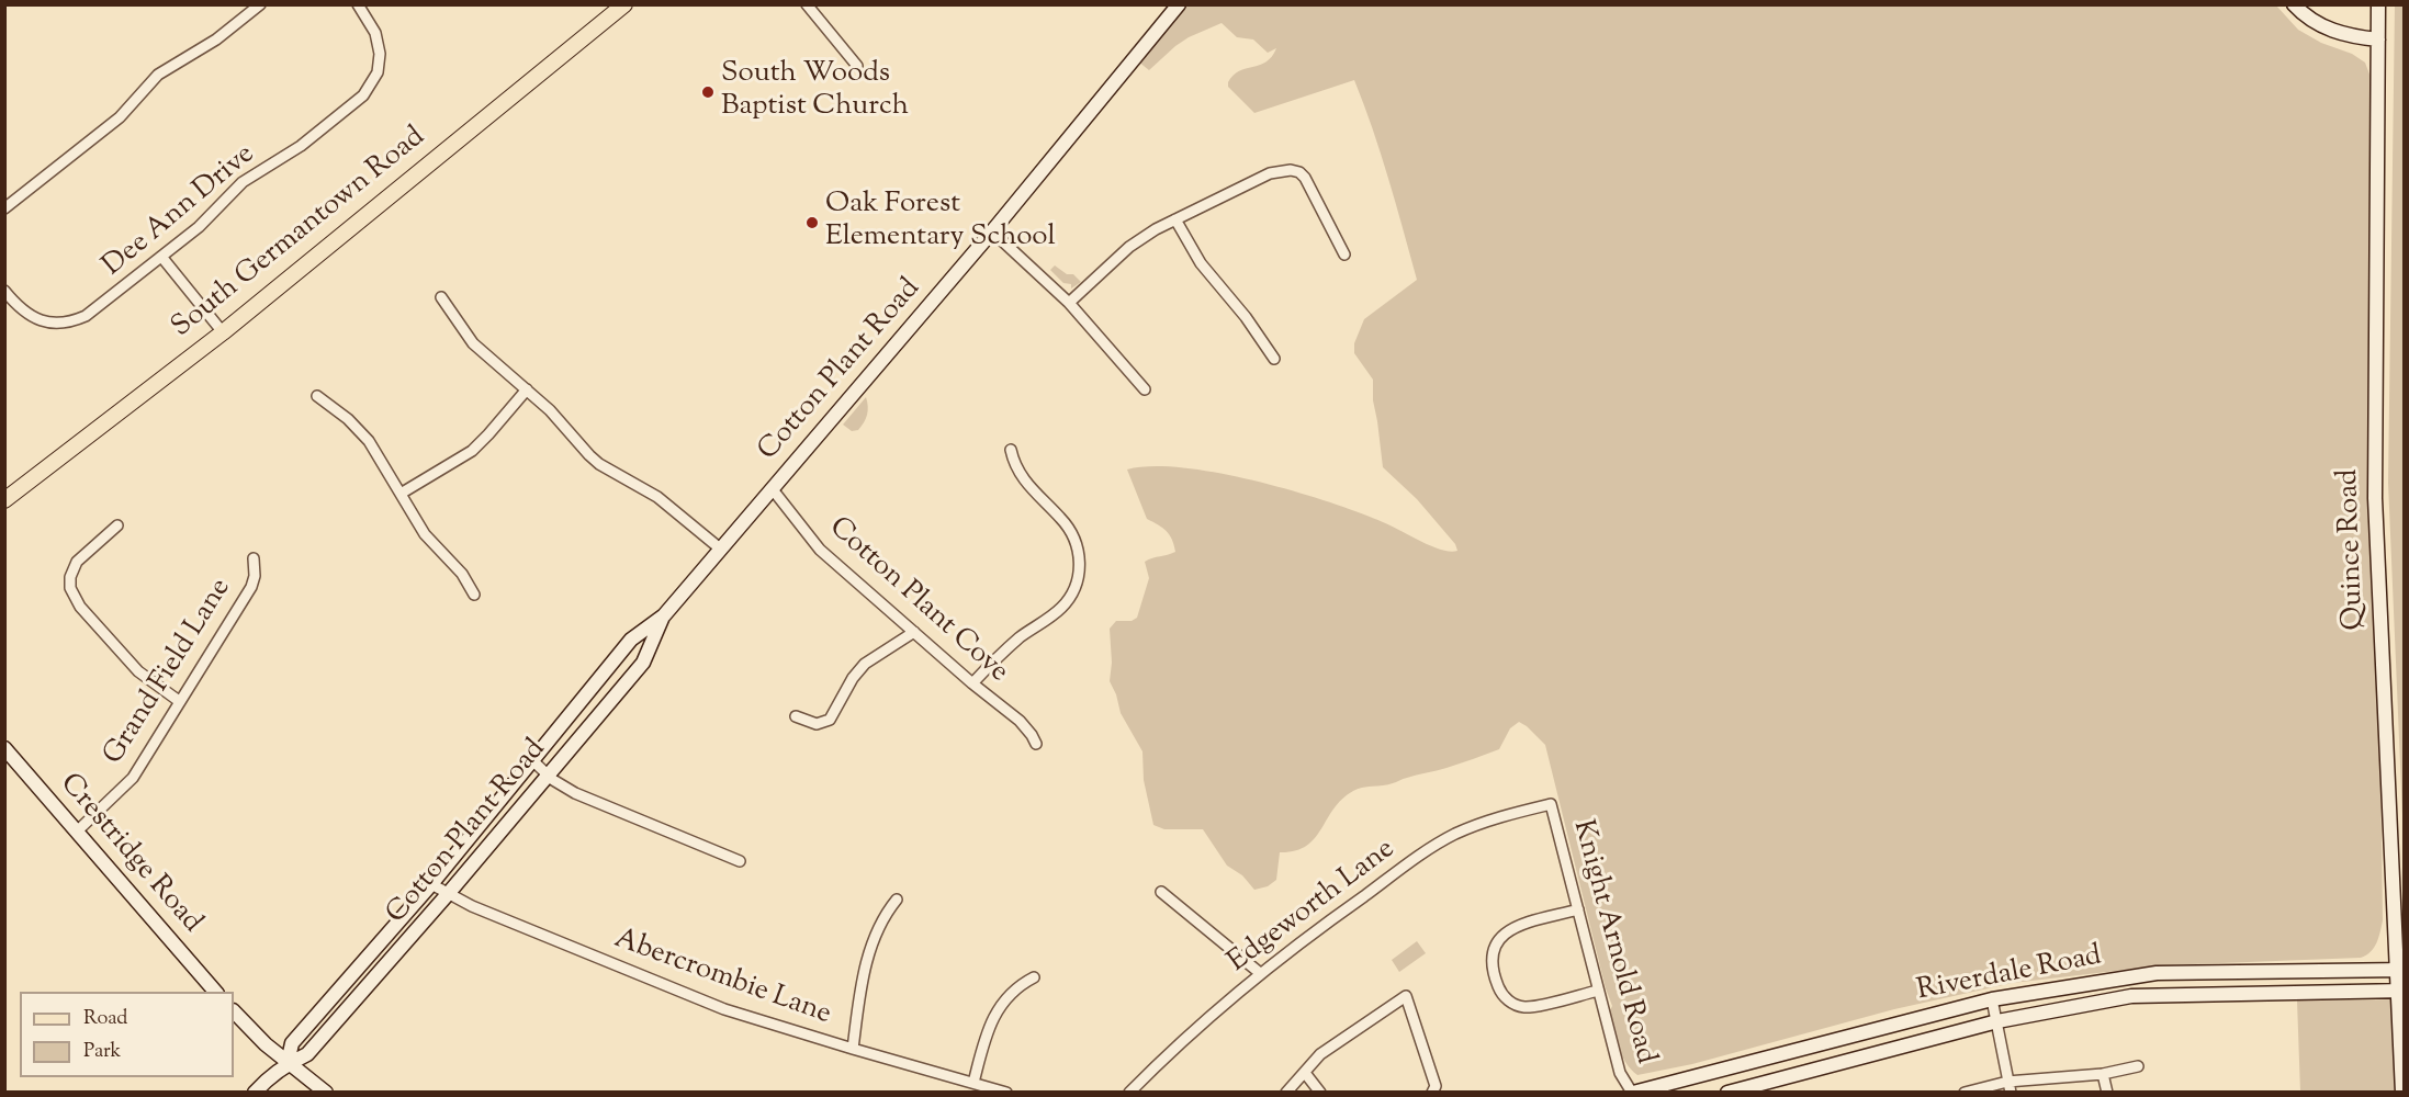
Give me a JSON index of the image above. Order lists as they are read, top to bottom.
{
  "streets": {
    "main road": ["South Germantown Road"],
    "street": [
      "Dee Ann Drive",
      "Cotton Plant Road",
      "Quince Road",
      "Cotton Plant Cove",
      "Grand Field Lane",
      "Crestridge Road",
      "Edgeworth Lane",
      "Knight Arnold Road",
      "Riverdale Road",
      "Abercrombie Lane"
    ]
  },
  "crossings": [
    ["Cotton Plant Road", "Cotton Plant Cove"],
    ["Cotton Plant Road", "Abercrombie Lane"],
    ["Quince Road", "Riverdale Road"],
    ["Grand Field Lane", "Crestridge Road"],
    ["Edgeworth Lane", "Knight Arnold Road"],
    ["Knight Arnold Road", "Riverdale Road"]
  ],
  "places": ["South Woods Baptist Church", "Oak Forest Elementary School"],
  "legend": ["Road", "Park"]
}
